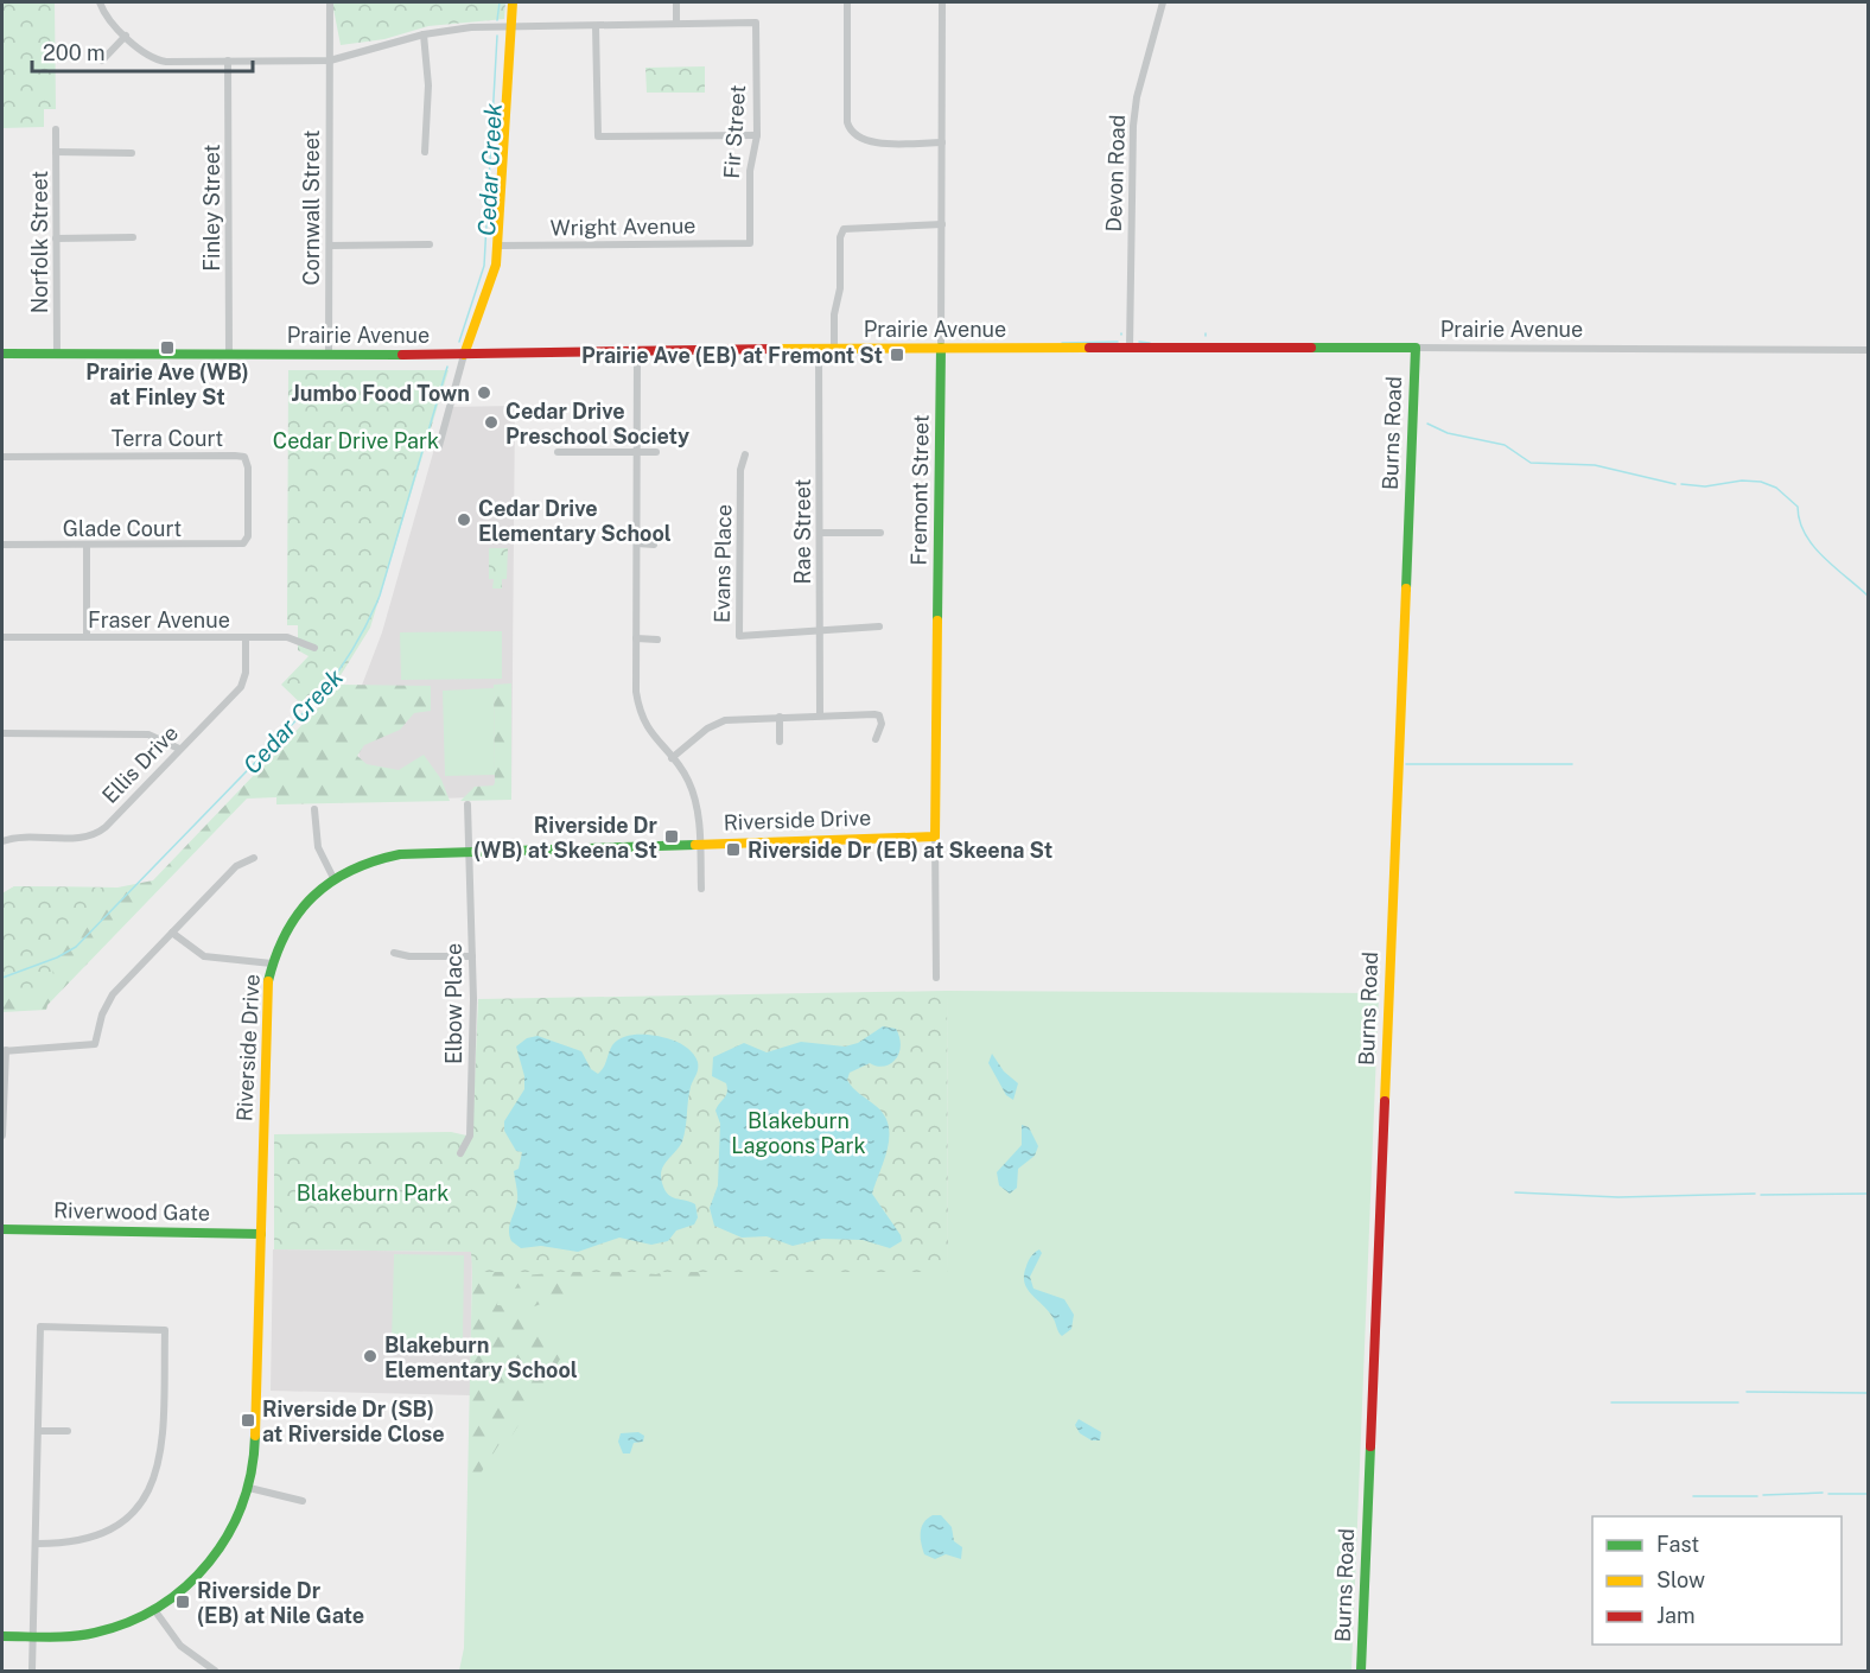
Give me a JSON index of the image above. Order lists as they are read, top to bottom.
{
  "streets": {
    "street": [
      "Fir Street",
      "Devon Road",
      "Finley Street",
      "Cornwall Street",
      "Wright Avenue",
      "Norfolk Street",
      "Prairie Avenue",
      "Burns Road",
      "Terra Court",
      "Fremont Street",
      "Glade Court",
      "Rae Street",
      "Evans Place",
      "Fraser Avenue",
      "Ellis Drive",
      "Riverside Drive",
      "Elbow Place",
      "Riverwood Gate"
    ]
  },
  "crossings": [
    ["Fir Street", "Wright Avenue"],
    ["Devon Road", "Prairie Avenue"],
    ["Finley Street", "Prairie Avenue"],
    ["Cornwall Street", "Prairie Avenue"],
    ["Norfolk Street", "Prairie Avenue"],
    ["Prairie Avenue", "Burns Road"],
    ["Prairie Avenue", "Fremont Street"],
    ["Prairie Avenue", "Rae Street"],
    ["Terra Court", "Glade Court"],
    ["Fremont Street", "Riverside Drive"],
    ["Rae Street", "Evans Place"],
    ["Fraser Avenue", "Ellis Drive"],
    ["Riverside Drive", "Elbow Place"],
    ["Riverside Drive", "Riverwood Gate"]
  ],
  "water": ["Cedar Creek"],
  "parks": ["Cedar Drive Park", "Blakeburn Lagoons Park", "Blakeburn Park"],
  "places": {
    "transit": [
      "Prairie Ave (WB) at Finley St",
      "Prairie Ave (EB) at Fremont St",
      "Riverside Dr (WB) at Skeena St",
      "Riverside Dr (EB) at Skeena St",
      "Riverside Dr (SB) at Riverside Close",
      "Riverside Dr (EB) at Nile Gate"
    ],
    "other": [
      "Jumbo Food Town",
      "Cedar Drive Preschool Society",
      "Cedar Drive Elementary School",
      "Blakeburn Elementary School"
    ]
  },
  "legend": ["Fast", "Slow", "Jam"],
  "scale_bar": "200 m"
}
